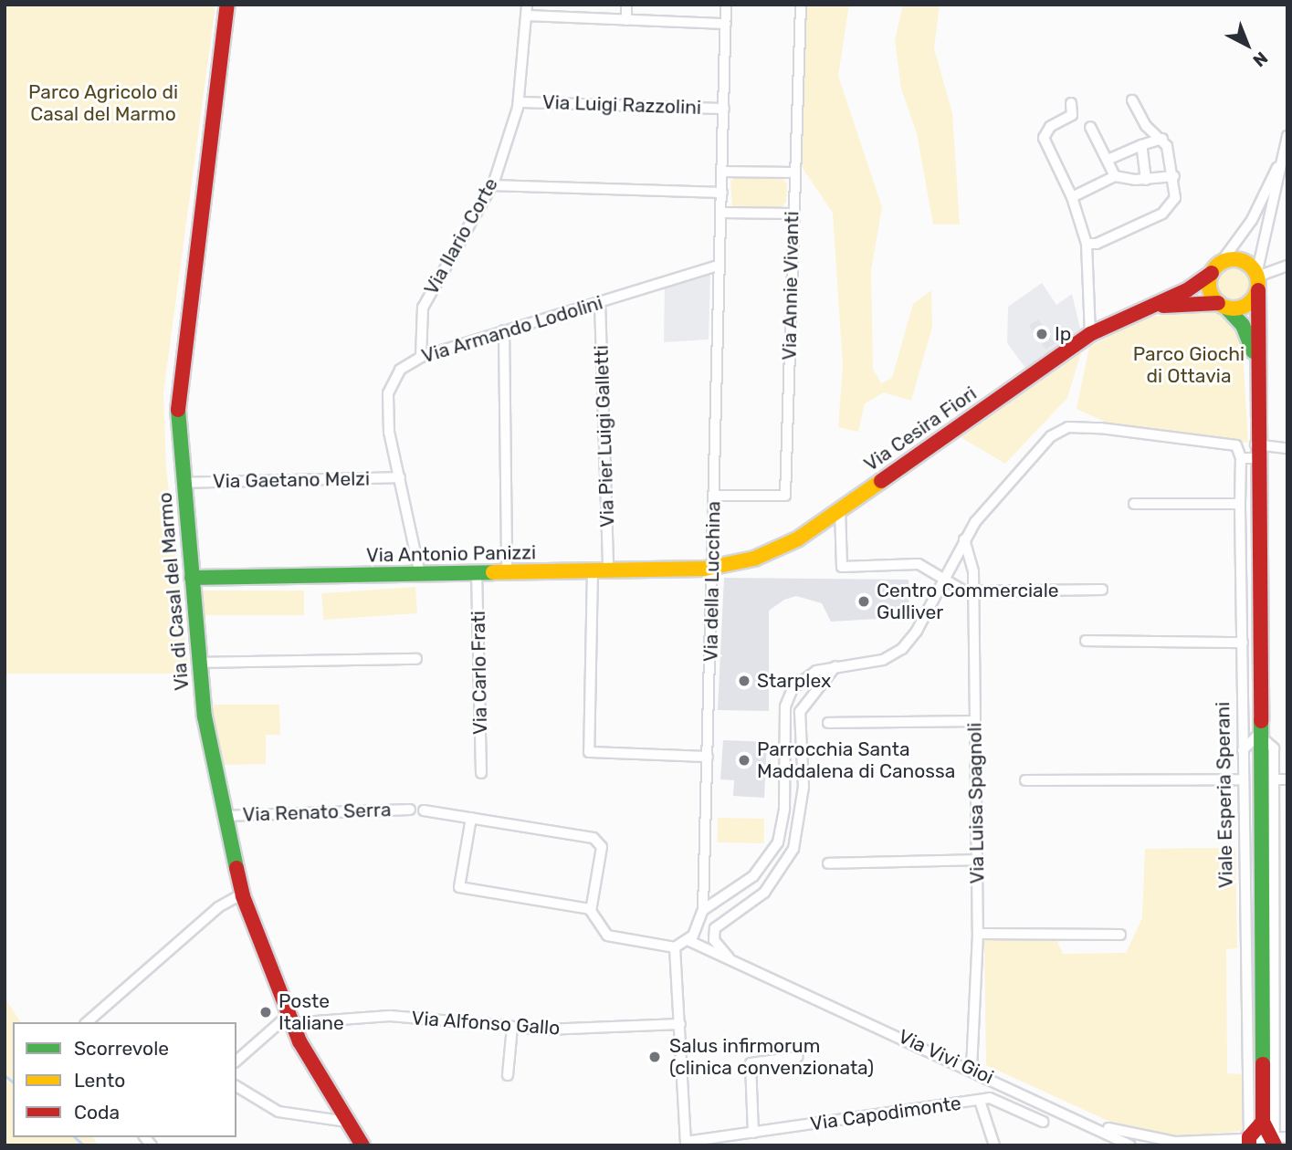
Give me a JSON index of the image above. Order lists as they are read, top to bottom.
{
  "streets": {
    "street": [
      "Via Luigi Razzolini",
      "Via Ilario Corte",
      "Via Annie Vivanti",
      "Via Armando Lodolini",
      "Via Cesira Fiori",
      "Via Pier Luigi Galletti",
      "Via Gaetano Melzi",
      "Via Antonio Panizzi",
      "Via della Lucchina",
      "Via di Casal del Marmo",
      "Via Carlo Frati",
      "Viale Esperia Sperani",
      "Via Luisa Spagnoli",
      "Via Renato Serra",
      "Via Alfonso Gallo",
      "Via Vivi Gioi",
      "Via Capodimonte"
    ]
  },
  "crossings": [
    ["Via Luigi Razzolini", "Via Ilario Corte"],
    ["Via Luigi Razzolini", "Via della Lucchina"],
    ["Via Ilario Corte", "Via Armando Lodolini"],
    ["Via Annie Vivanti", "Via della Lucchina"],
    ["Via Armando Lodolini", "Via Pier Luigi Galletti"],
    ["Via Armando Lodolini", "Via Gaetano Melzi"],
    ["Via Armando Lodolini", "Via Antonio Panizzi"],
    ["Via Armando Lodolini", "Via della Lucchina"],
    ["Via Cesira Fiori", "Via Antonio Panizzi"],
    ["Via Cesira Fiori", "Via della Lucchina"],
    ["Via Cesira Fiori", "Viale Esperia Sperani"],
    ["Via Pier Luigi Galletti", "Via Antonio Panizzi"],
    ["Via Gaetano Melzi", "Via di Casal del Marmo"],
    ["Via Antonio Panizzi", "Via della Lucchina"],
    ["Via Antonio Panizzi", "Via di Casal del Marmo"],
    ["Via Antonio Panizzi", "Via Carlo Frati"],
    ["Via della Lucchina", "Via Vivi Gioi"],
    ["Via di Casal del Marmo", "Via Renato Serra"],
    ["Via di Casal del Marmo", "Via Alfonso Gallo"],
    ["Viale Esperia Sperani", "Via Vivi Gioi"],
    ["Via Luisa Spagnoli", "Via Vivi Gioi"]
  ],
  "parks": ["Parco Agricolo di Casal del Marmo", "Parco Giochi di Ottavia"],
  "places": [
    "Ip",
    "Centro Commerciale Gulliver",
    "Starplex",
    "Parrocchia Santa Maddalena di Canossa",
    "Poste Italiane",
    "Salus infirmorum (clinica convenzionata)"
  ],
  "legend": ["Scorrevole", "Lento", "Coda"],
  "north": "bottom right"
}
